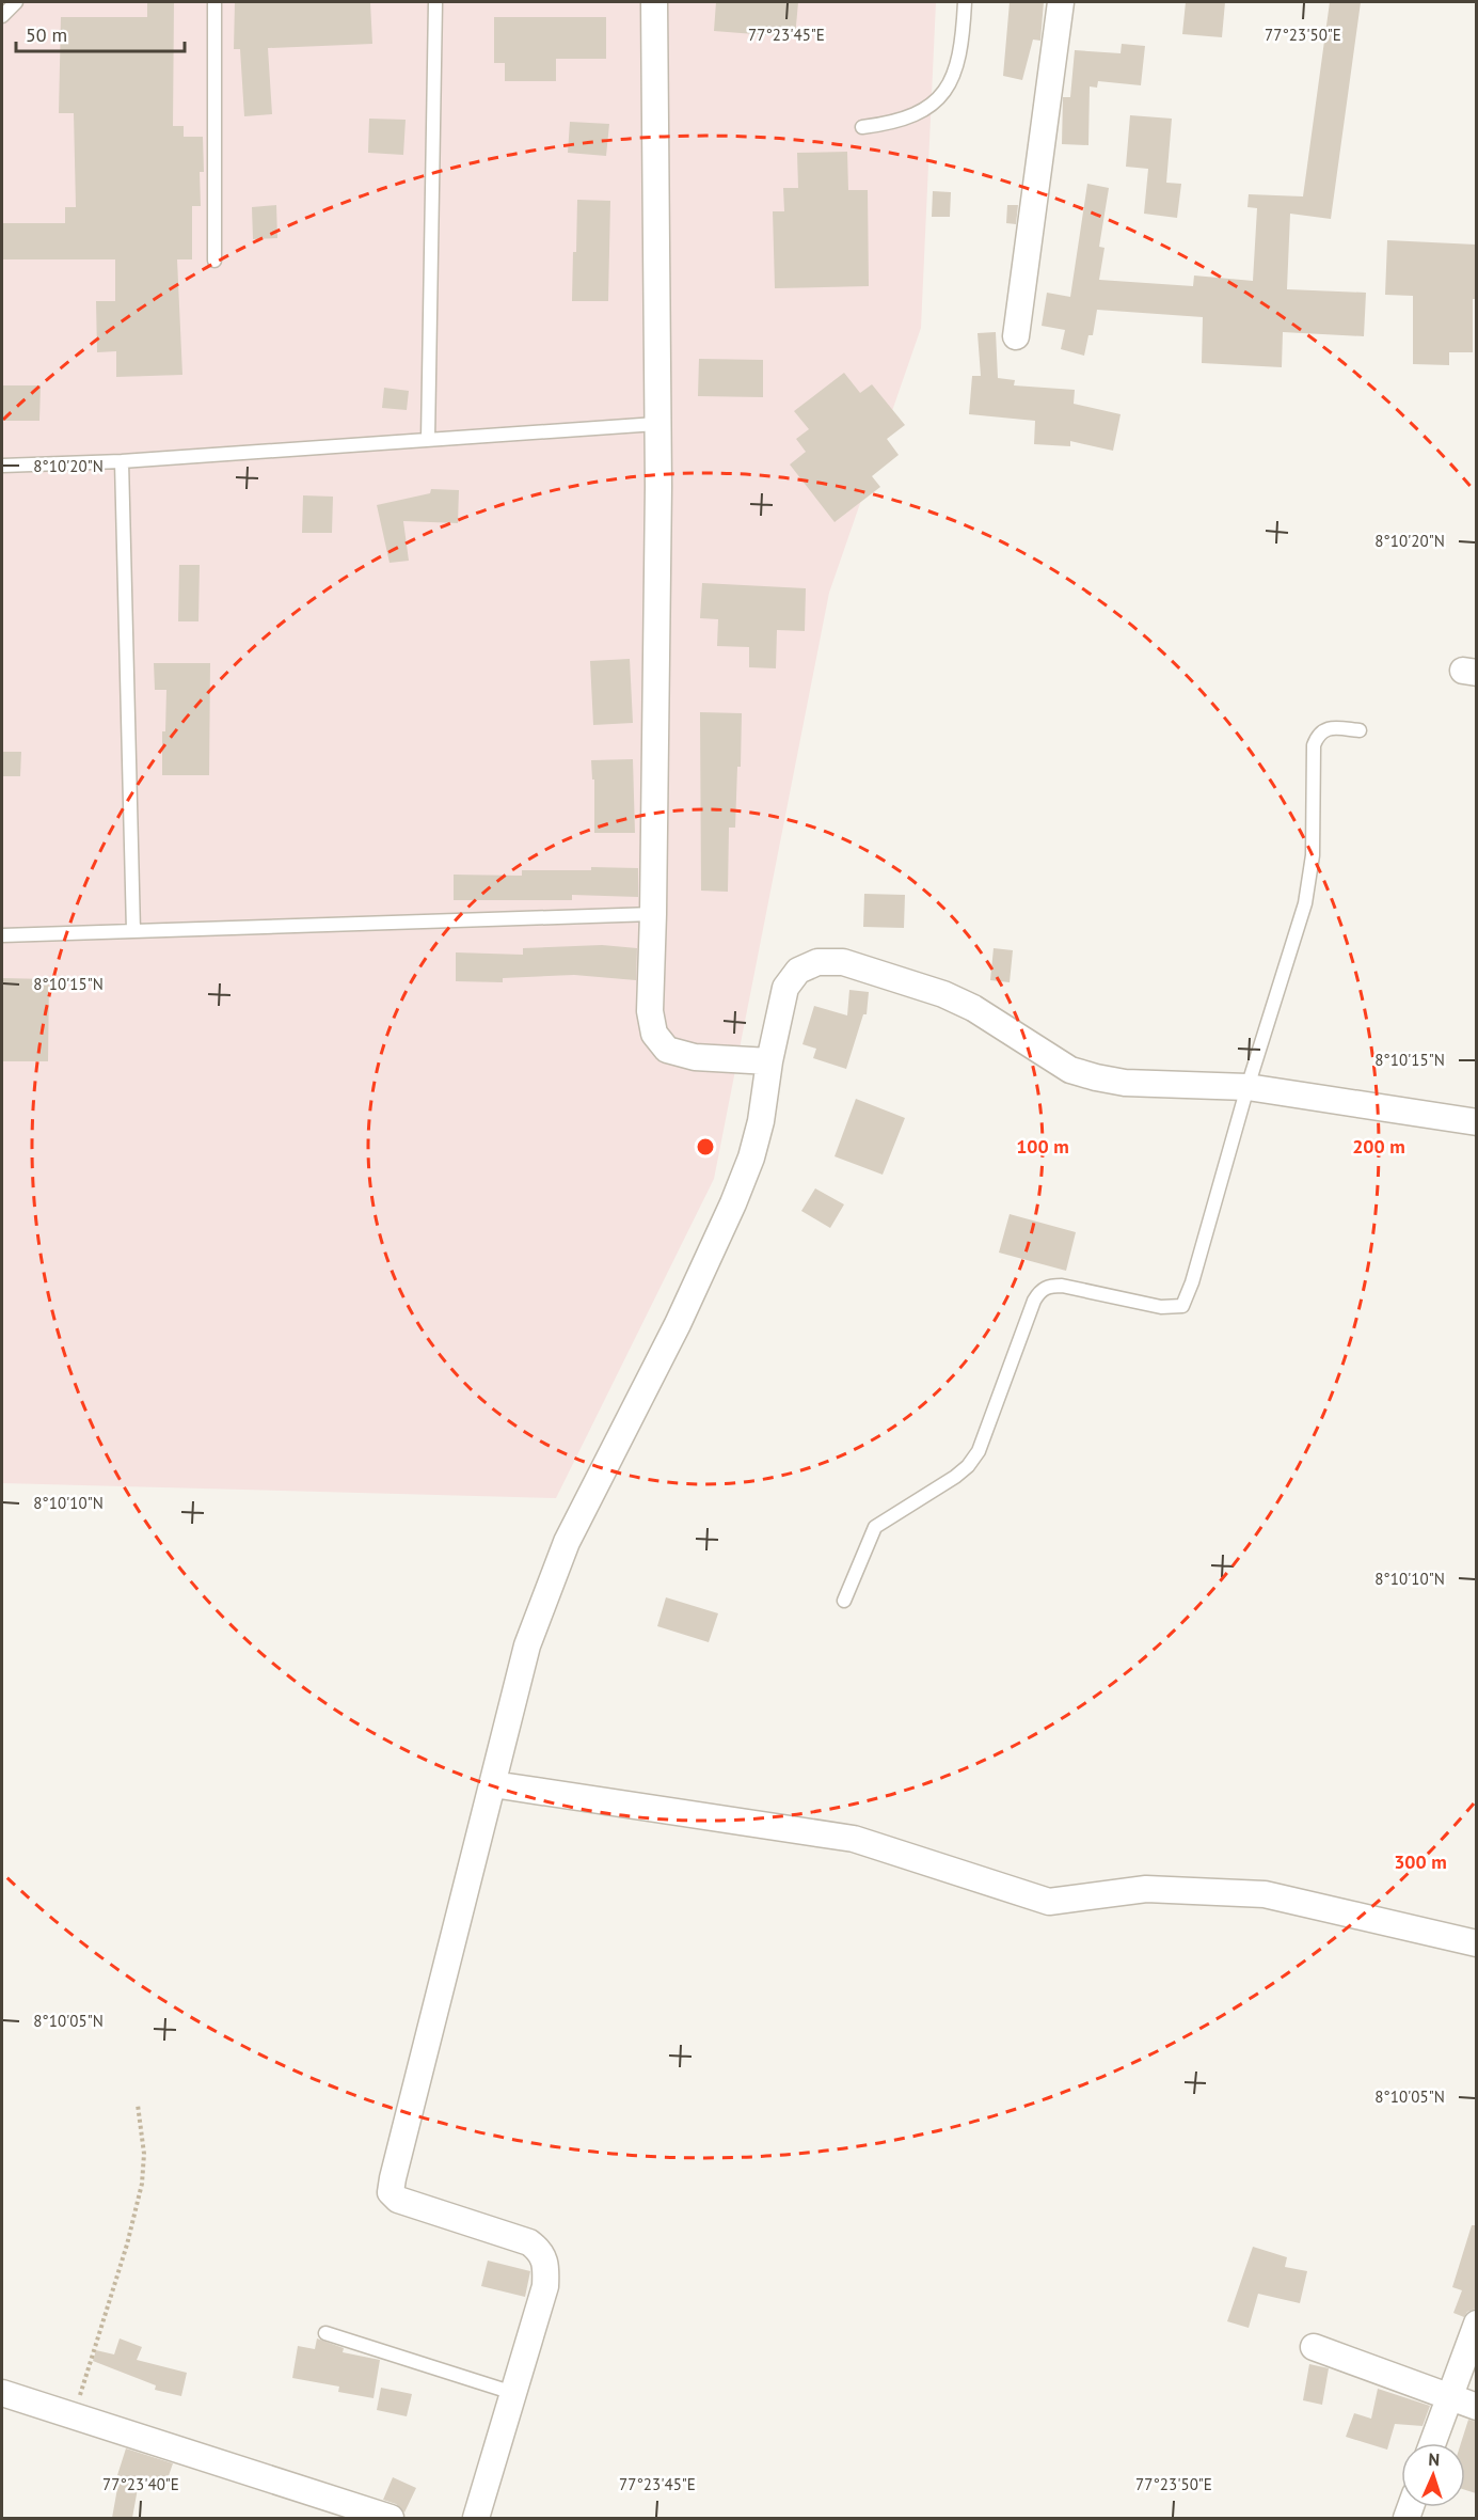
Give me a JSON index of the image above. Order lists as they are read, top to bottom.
{
  "scale_bar": "50 m",
  "north": "top",
  "coordinates": [
    "77°23'45\"E",
    "77°23'50\"E",
    "8°10'20\"N",
    "8°10'15\"N",
    "8°10'10\"N",
    "8°10'05\"N",
    "77°23'40\"E"
  ],
  "rings": ["100 m", "200 m", "300 m"]
}
